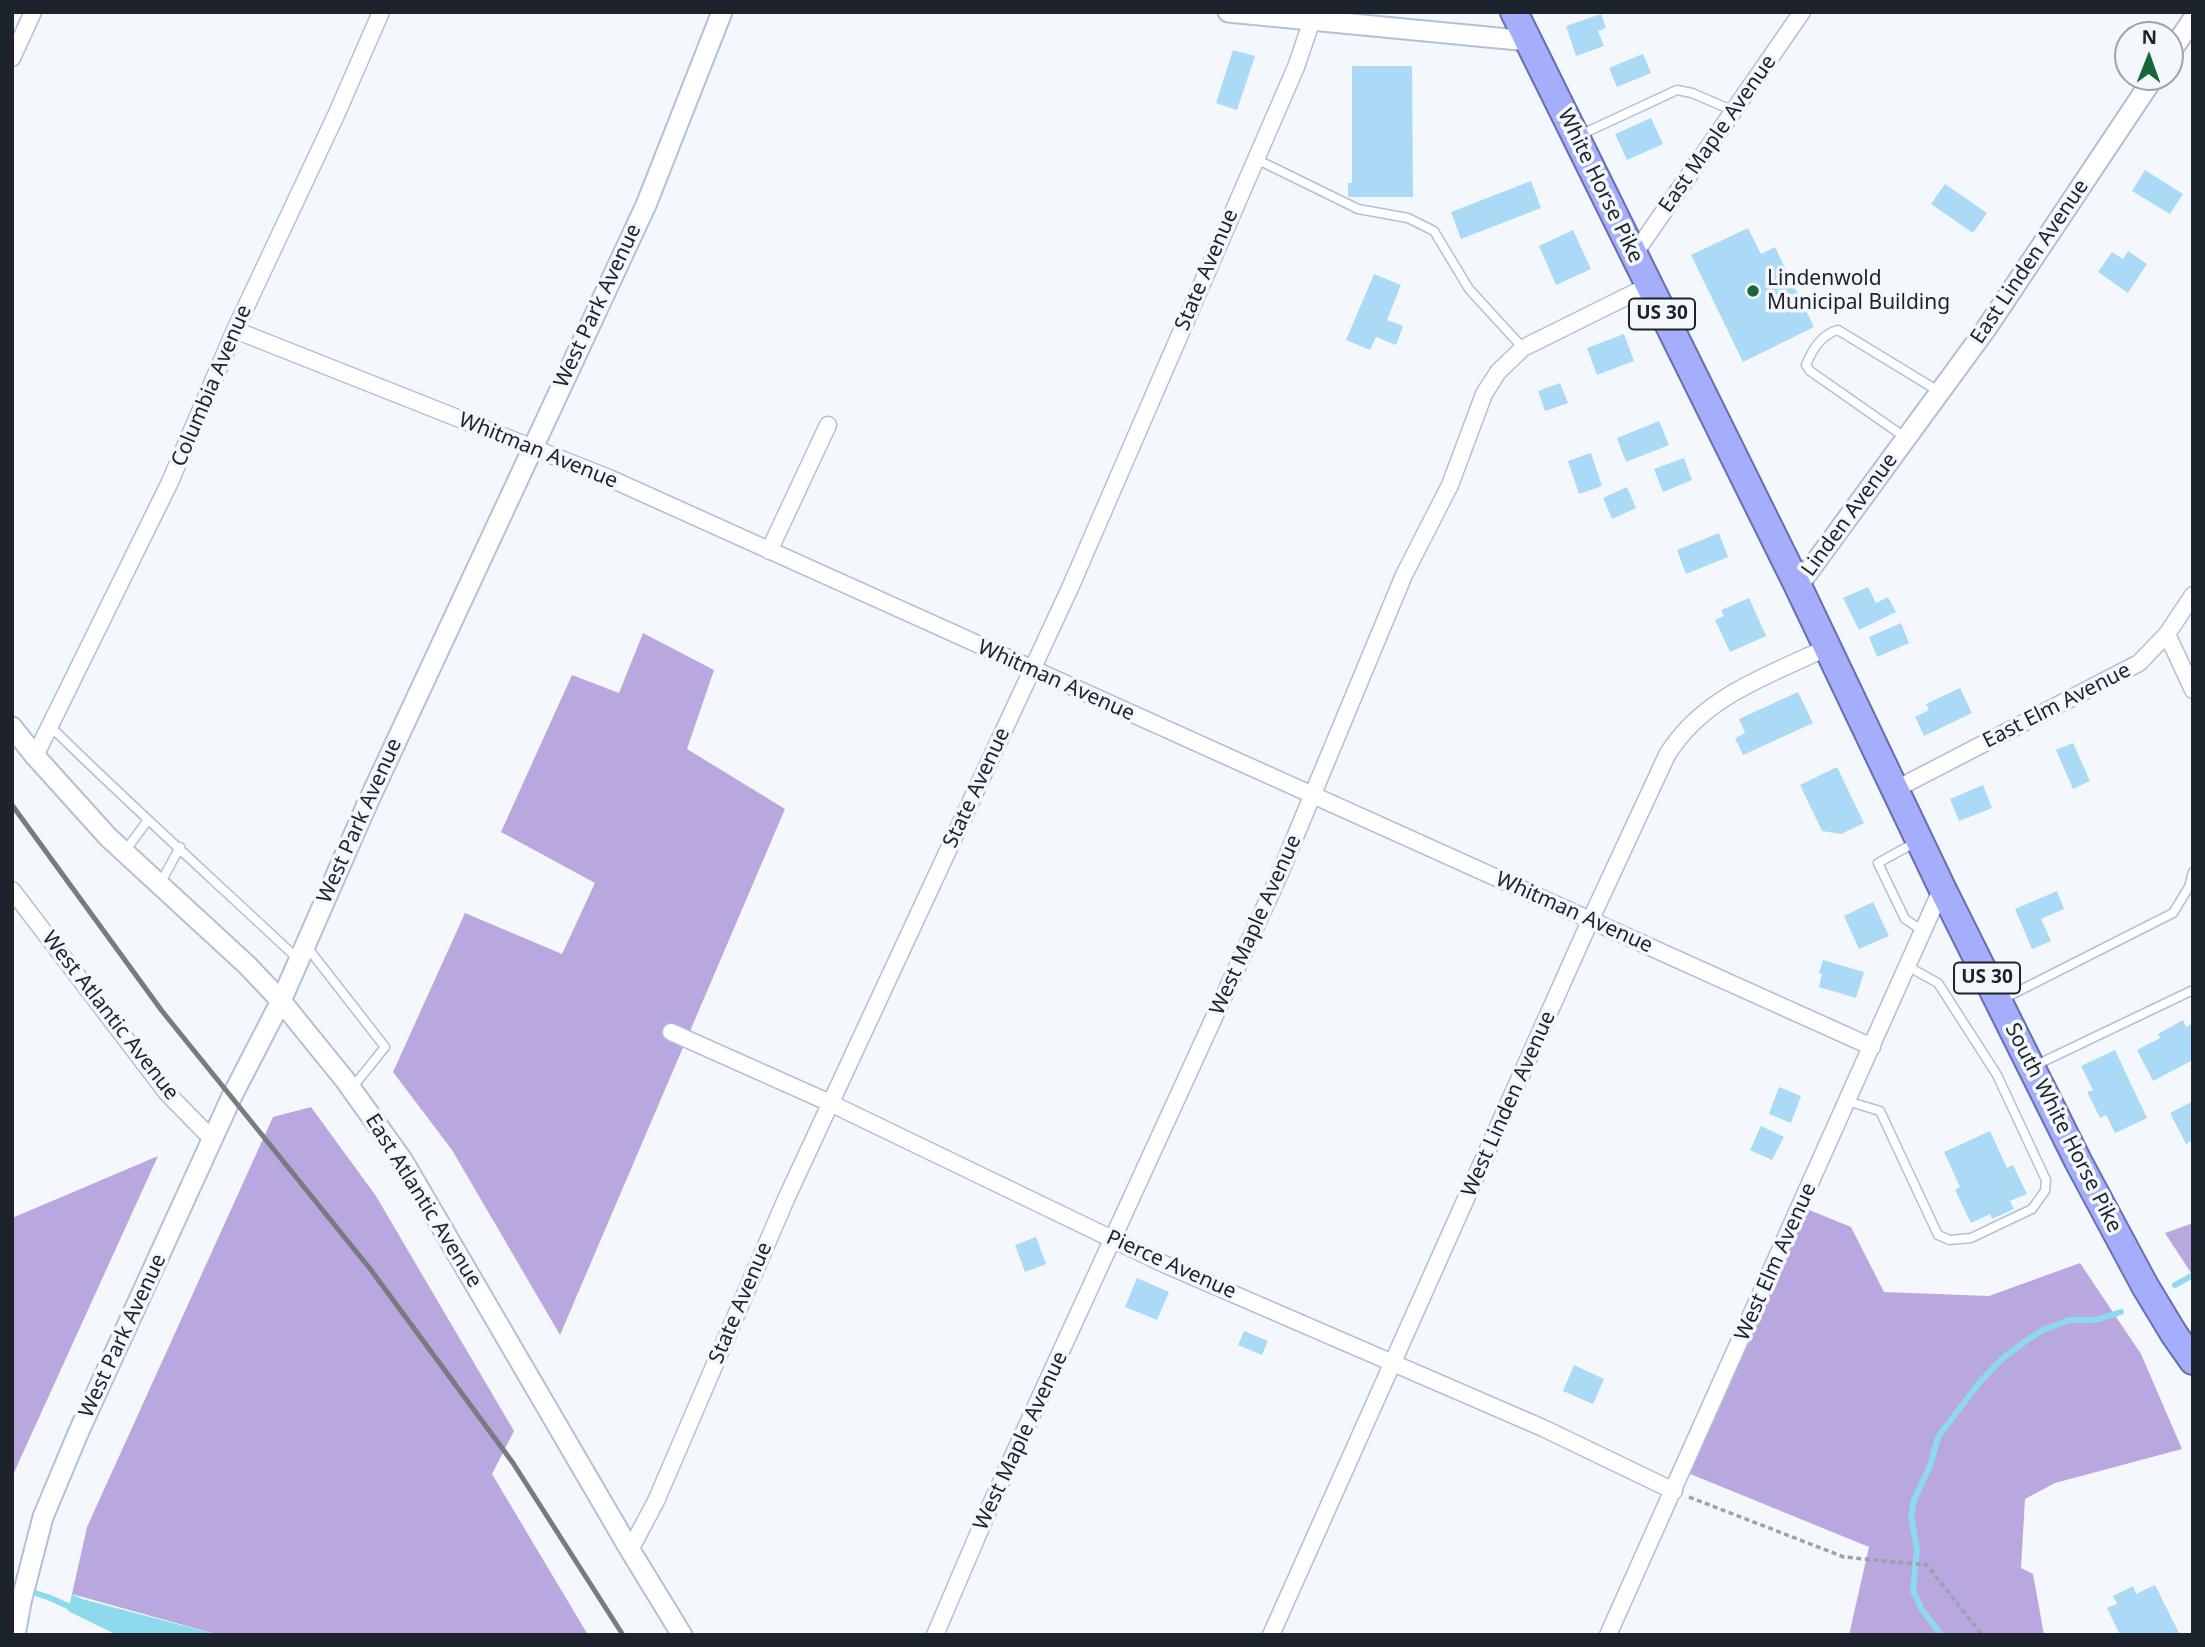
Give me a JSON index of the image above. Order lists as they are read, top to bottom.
{
  "streets": {
    "highway": ["White Horse Pike", "US 30", "South White Horse Pike"],
    "street": [
      "East Maple Avenue",
      "East Linden Avenue",
      "State Avenue",
      "West Park Avenue",
      "Columbia Avenue",
      "Whitman Avenue",
      "Linden Avenue",
      "East Elm Avenue",
      "West Maple Avenue",
      "West Atlantic Avenue",
      "West Linden Avenue",
      "East Atlantic Avenue",
      "West Elm Avenue",
      "Pierce Avenue"
    ]
  },
  "crossings": [
    ["East Maple Avenue", "White Horse Pike"],
    ["White Horse Pike", "Linden Avenue"],
    ["White Horse Pike", "West Maple Avenue"],
    ["White Horse Pike", "South White Horse Pike"],
    ["East Linden Avenue", "Linden Avenue"],
    ["State Avenue", "Whitman Avenue"],
    ["State Avenue", "East Atlantic Avenue"],
    ["State Avenue", "Pierce Avenue"],
    ["West Park Avenue", "Whitman Avenue"],
    ["West Park Avenue", "West Atlantic Avenue"],
    ["West Park Avenue", "East Atlantic Avenue"],
    ["Columbia Avenue", "Whitman Avenue"],
    ["Columbia Avenue", "East Atlantic Avenue"],
    ["Whitman Avenue", "West Maple Avenue"],
    ["Whitman Avenue", "West Linden Avenue"],
    ["Whitman Avenue", "West Elm Avenue"],
    ["Linden Avenue", "South White Horse Pike"],
    ["East Elm Avenue", "South White Horse Pike"],
    ["West Maple Avenue", "Pierce Avenue"],
    ["West Linden Avenue", "South White Horse Pike"],
    ["West Linden Avenue", "Pierce Avenue"],
    ["South White Horse Pike", "West Elm Avenue"],
    ["West Elm Avenue", "Pierce Avenue"]
  ],
  "places": ["Lindenwold Municipal Building"],
  "north": "top"
}
